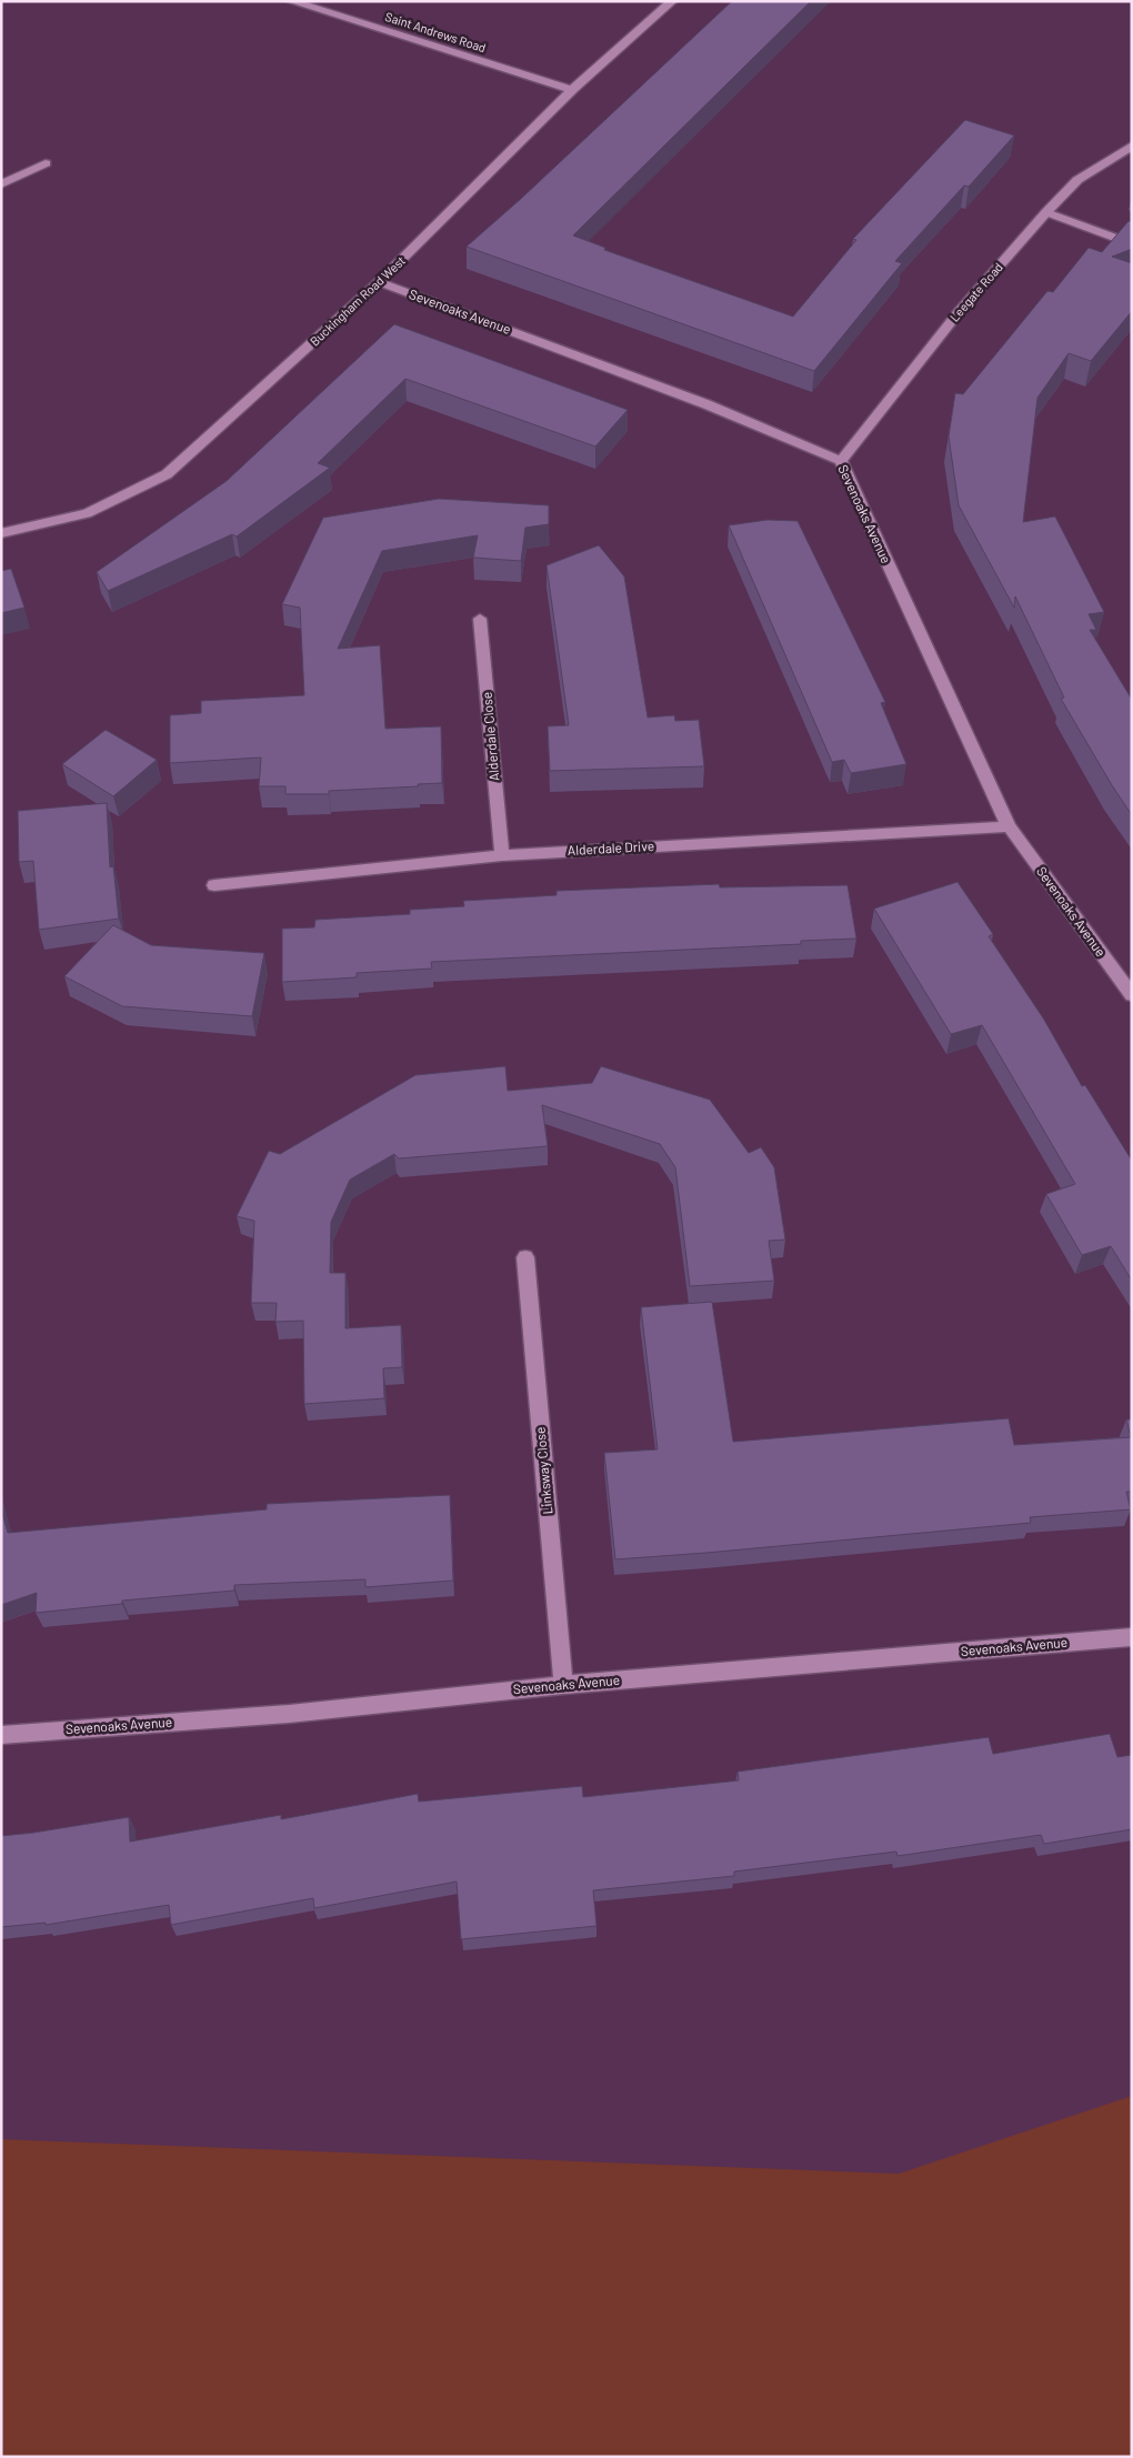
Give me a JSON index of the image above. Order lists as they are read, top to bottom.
{
  "streets": {
    "street": [
      "Saint Andrews Road",
      "Leegate Road",
      "Buckingham Road West",
      "Sevenoaks Avenue",
      "Alderdale Close",
      "Alderdale Drive",
      "Linksway Close"
    ]
  },
  "crossings": [
    ["Saint Andrews Road", "Buckingham Road West"],
    ["Leegate Road", "Sevenoaks Avenue"],
    ["Buckingham Road West", "Sevenoaks Avenue"],
    ["Sevenoaks Avenue", "Alderdale Drive"],
    ["Sevenoaks Avenue", "Linksway Close"],
    ["Alderdale Close", "Alderdale Drive"]
  ]
}
